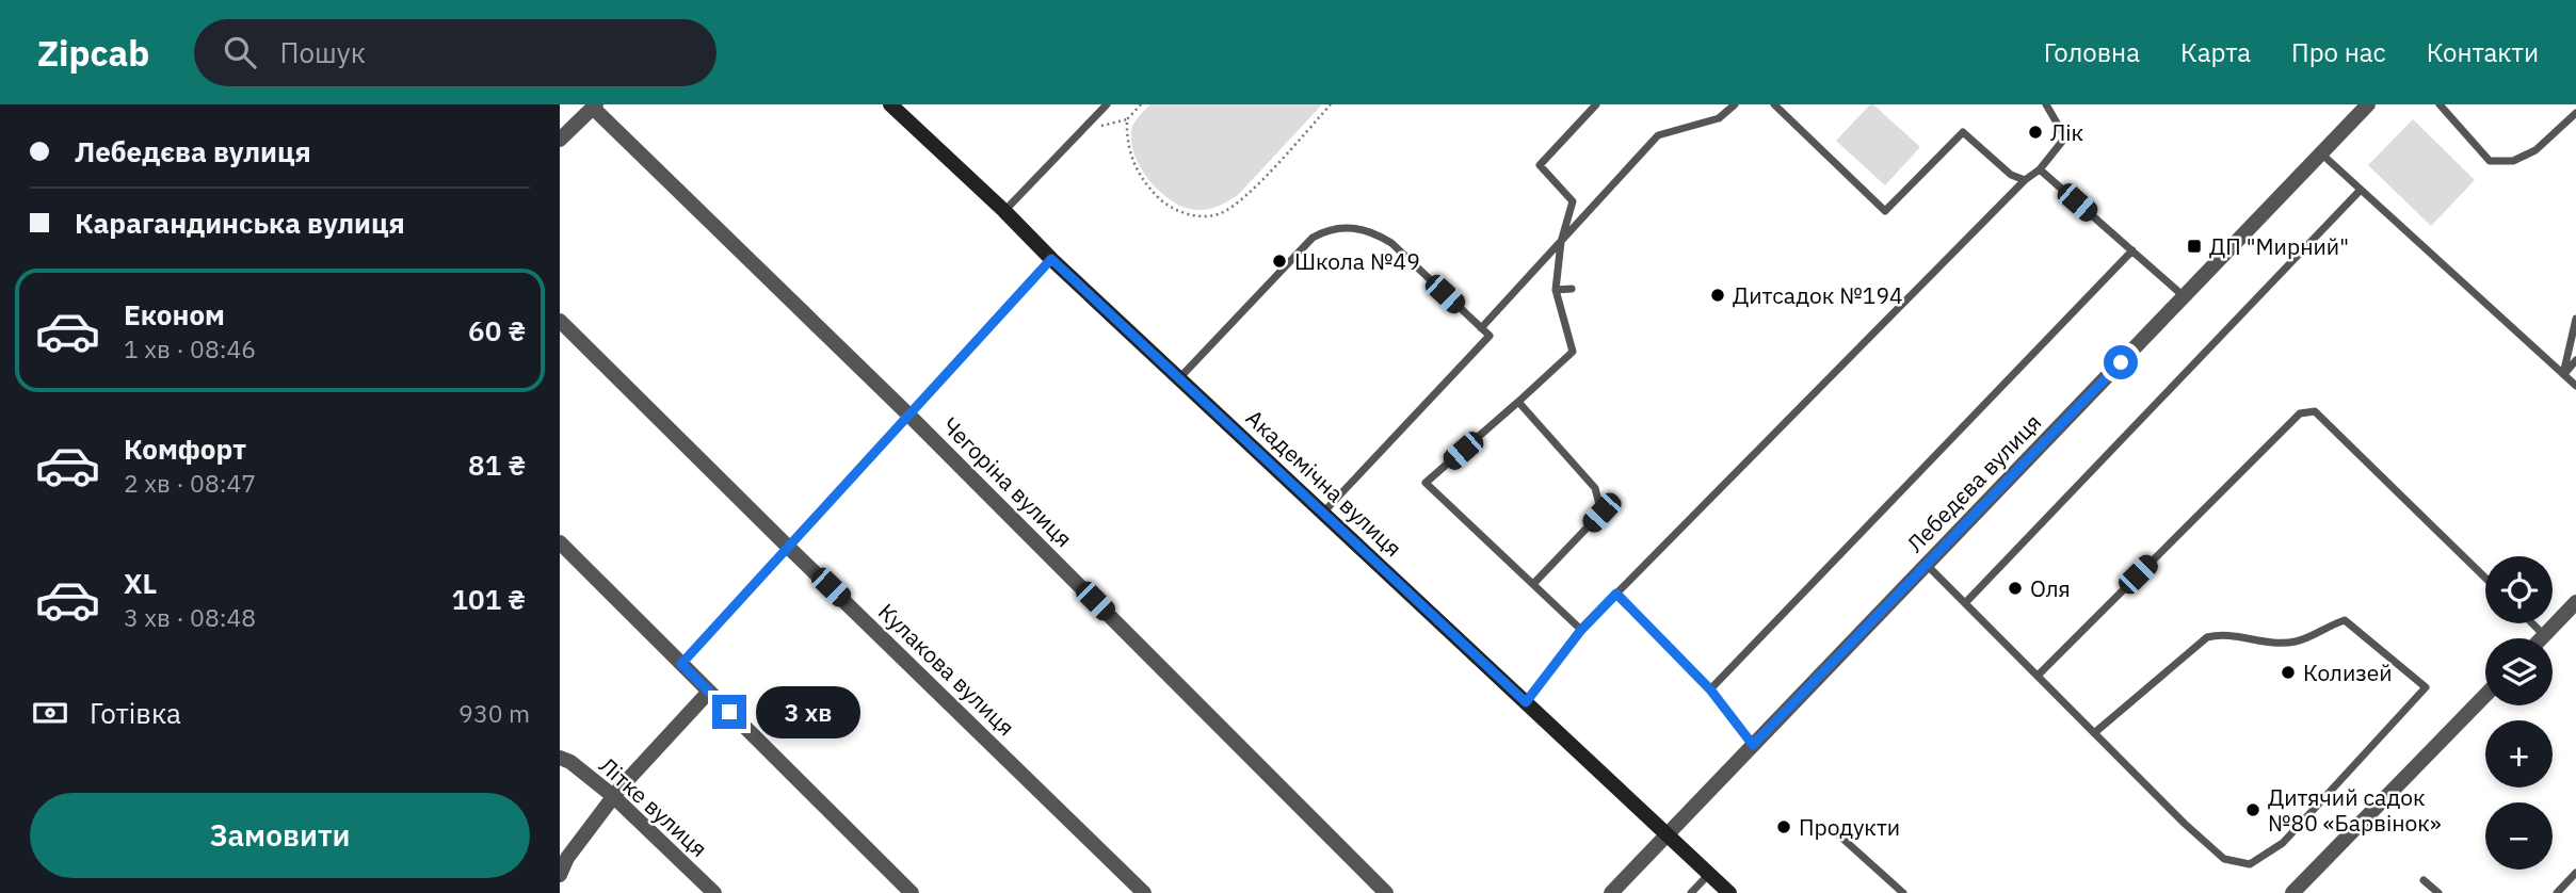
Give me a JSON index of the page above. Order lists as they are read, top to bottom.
{
  "streets": {
    "main road": ["Академічна вулиця"],
    "street": [
      "Чегоріна вулиця",
      "Лебедєва вулиця",
      "Кулакова вулиця",
      "Літке вулиця"
    ]
  },
  "crossings": [
    ["Академічна вулиця", "Лебедєва вулиця"]
  ],
  "places": {
    "other": [
      "Лік",
      "Школа №49",
      "Дитсадок №194",
      "Оля",
      "Колизей",
      "Дитячий садок №80 «Барвінок»",
      "Продукти"
    ],
    "transit": ["ДП \"Мирний\""]
  },
  "page": {
    "header": "Zipcab",
    "search": "Пошук",
    "nav": [
      "Головна",
      "Карта",
      "Про нас",
      "Контакти"
    ],
    "banner": ["Лебедєва вулиця", "Карагандинська вулиця"],
    "list": [
      {
        "name": "Економ",
        "note": "1 хв · 08:46",
        "value": "60 ₴"
      },
      {
        "name": "Комфорт",
        "note": "2 хв · 08:47",
        "value": "81 ₴"
      },
      {
        "name": "XL",
        "note": "3 хв · 08:48",
        "value": "101 ₴"
      }
    ],
    "map_buttons": ["+", "−"],
    "pay": ["Готівка", "930 m"],
    "bubble": "3 хв",
    "buttons": "Замовити"
  }
}
